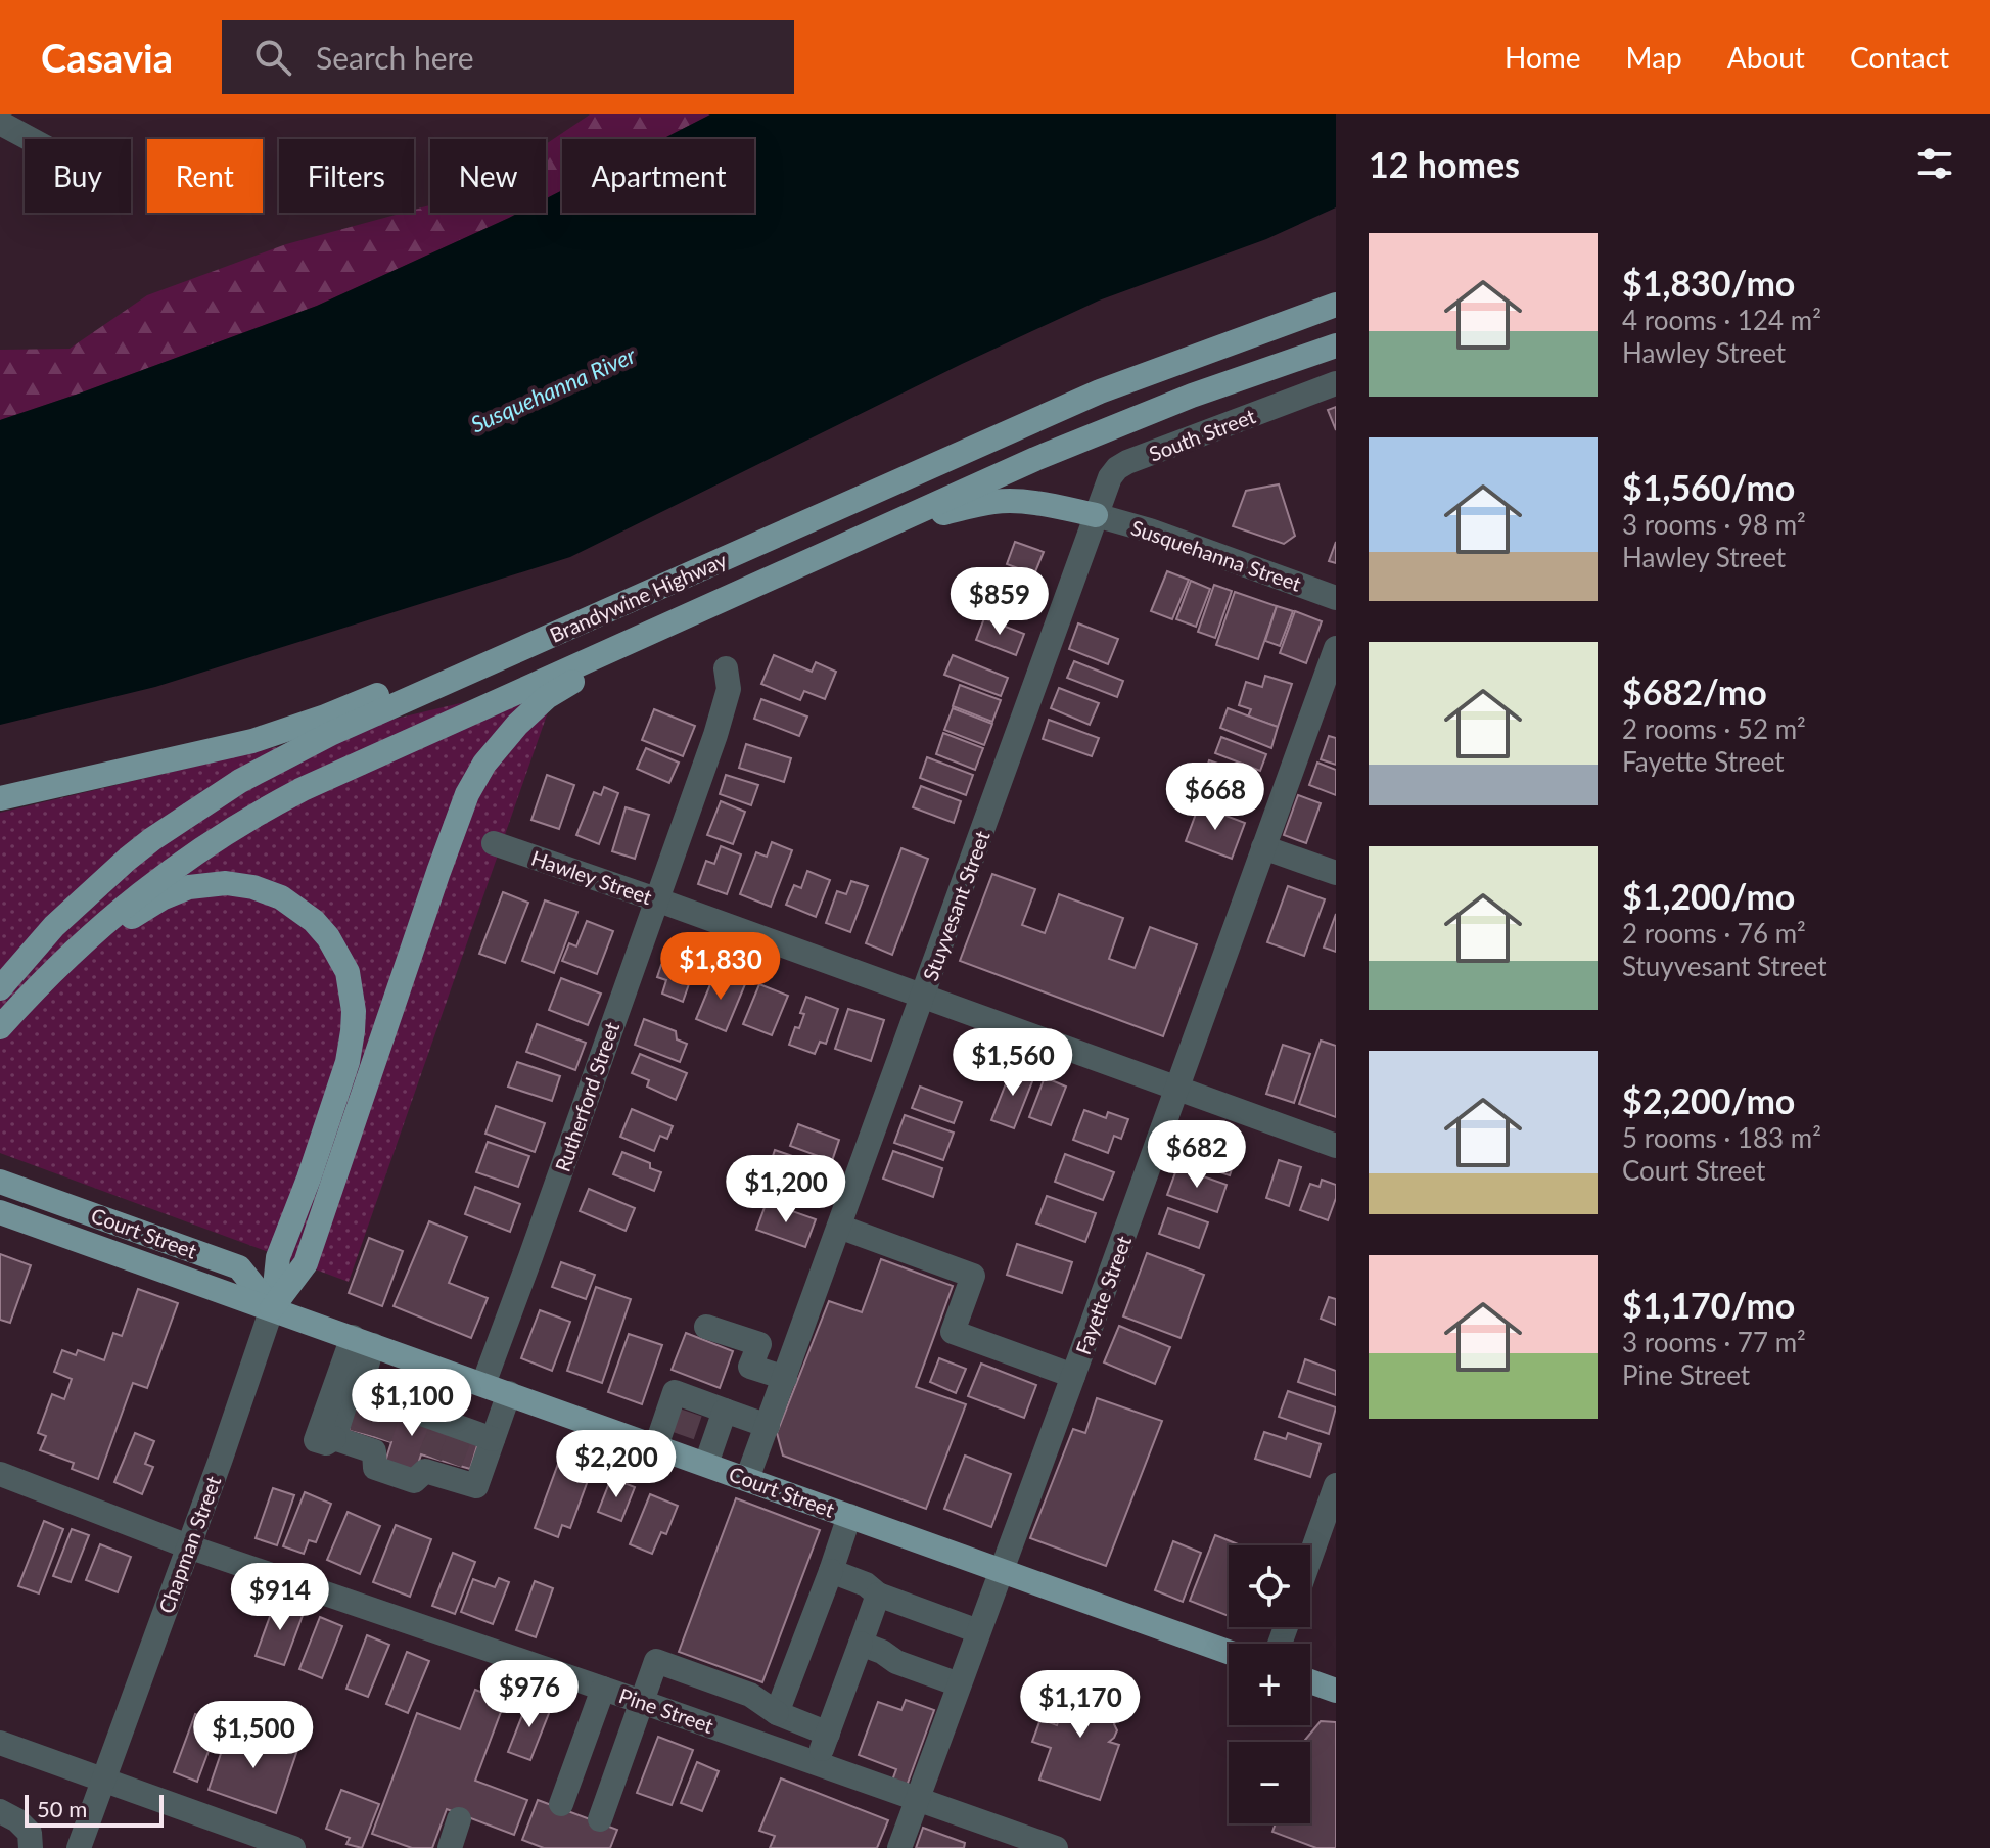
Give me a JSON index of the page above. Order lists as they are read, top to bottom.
{
  "streets": {
    "main road": ["Brandywine Highway", "Court Street"],
    "street": [
      "South Street",
      "Susquehanna Street",
      "Hawley Street",
      "Stuyvesant Street",
      "Rutherford Street",
      "Fayette Street",
      "Chapman Street",
      "Pine Street"
    ]
  },
  "crossings": [
    ["South Street", "Susquehanna Street"],
    ["South Street", "Stuyvesant Street"],
    ["Susquehanna Street", "Stuyvesant Street"],
    ["Hawley Street", "Stuyvesant Street"],
    ["Hawley Street", "Rutherford Street"],
    ["Hawley Street", "Fayette Street"],
    ["Stuyvesant Street", "Court Street"],
    ["Rutherford Street", "Court Street"],
    ["Court Street", "Fayette Street"],
    ["Court Street", "Chapman Street"],
    ["Fayette Street", "Pine Street"],
    ["Chapman Street", "Pine Street"]
  ],
  "water": ["Susquehanna River"],
  "scale_bar": "50 m",
  "page": {
    "header": "Casavia",
    "search": "Search here",
    "nav": [
      "Home",
      "Map",
      "About",
      "Contact"
    ],
    "heading": "12 homes",
    "chip": [
      "Buy",
      "Rent",
      "Filters",
      "New",
      "Apartment"
    ],
    "list": [
      {
        "name": "$1,830/mo",
        "note": "4 rooms · 124 m² · Hawley Street"
      },
      {
        "name": "$1,560/mo",
        "note": "3 rooms · 98 m² · Hawley Street"
      },
      {
        "name": "$682/mo",
        "note": "2 rooms · 52 m² · Fayette Street"
      },
      {
        "name": "$1,200/mo",
        "note": "2 rooms · 76 m² · Stuyvesant Street"
      },
      {
        "name": "$2,200/mo",
        "note": "5 rooms · 183 m² · Court Street"
      },
      {
        "name": "$1,170/mo",
        "note": "3 rooms · 77 m² · Pine Street"
      }
    ],
    "price": [
      "$859",
      "$668",
      "$1,830",
      "$1,560",
      "$682",
      "$1,200",
      "$1,100",
      "$2,200",
      "$914",
      "$976",
      "$1,170",
      "$1,500"
    ],
    "map_buttons": ["+", "−"],
    "scale": "50 m"
  }
}
